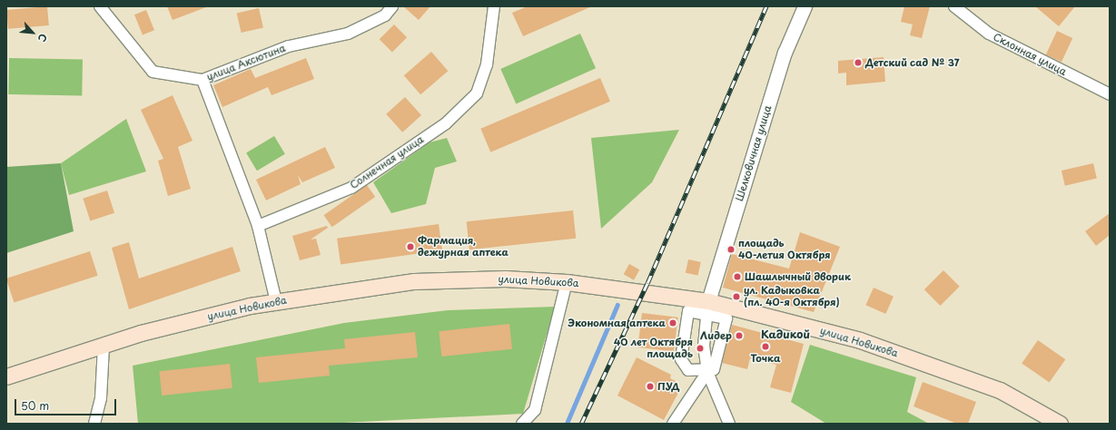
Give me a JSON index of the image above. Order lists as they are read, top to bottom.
{
  "streets": {
    "main road": ["улица Новикова"],
    "street": [
      "Склонная улица",
      "улица Аксютина",
      "Шелковичная улица",
      "Солнечная улица"
    ]
  },
  "crossings": [
    ["Шелковичная улица", "улица Новикова"]
  ],
  "districts": ["Кадикой"],
  "places": [
    "Детский сад № 37",
    "Фармация, дежурная аптека",
    "площадь 40-летия Октября",
    "Шашлычный дворик",
    "ул. Кадыковка (пл. 40-я Октября)",
    "Экономная аптека",
    "Лидер",
    "Точка",
    "40 лет Октября площадь",
    "ПУД"
  ],
  "scale_bar": "50 m",
  "north": "bottom right"
}
